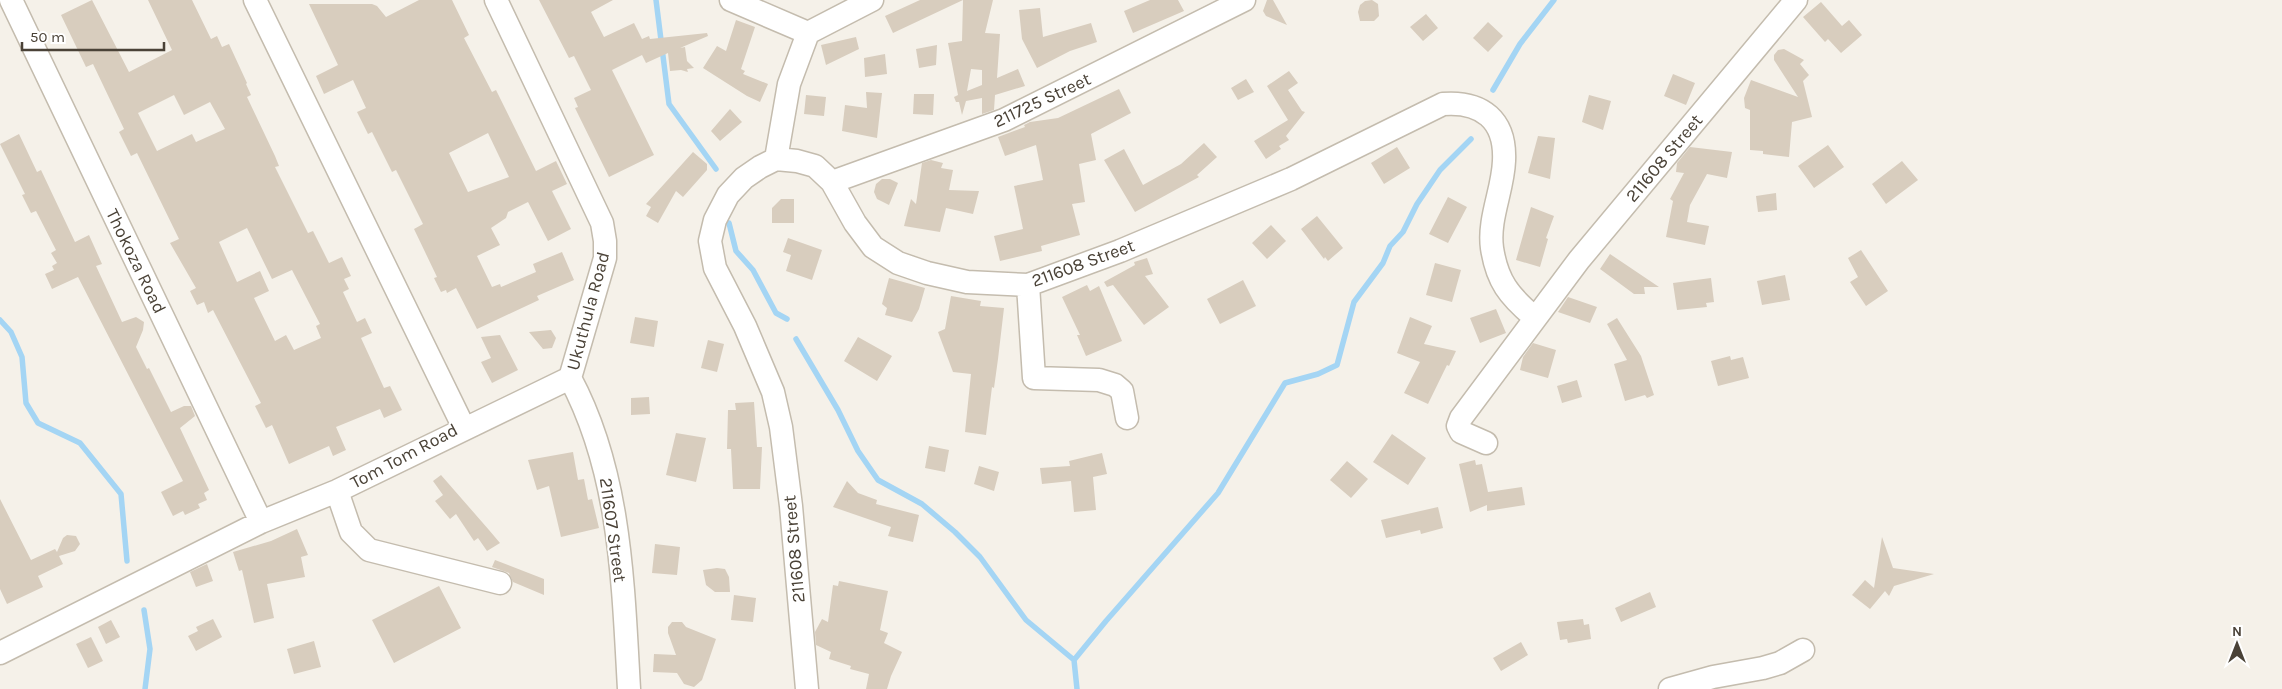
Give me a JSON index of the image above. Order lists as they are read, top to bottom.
{
  "streets": {
    "street": [
      "211725 Street",
      "211608 Street",
      "Thokoza Road",
      "Ukuthula Road",
      "Tom Tom Road",
      "211607 Street"
    ]
  },
  "crossings": [
    ["211725 Street", "211608 Street"],
    ["Thokoza Road", "Tom Tom Road"],
    ["Ukuthula Road", "Tom Tom Road"],
    ["Ukuthula Road", "211607 Street"]
  ],
  "scale_bar": "50 m",
  "north": "top"
}
